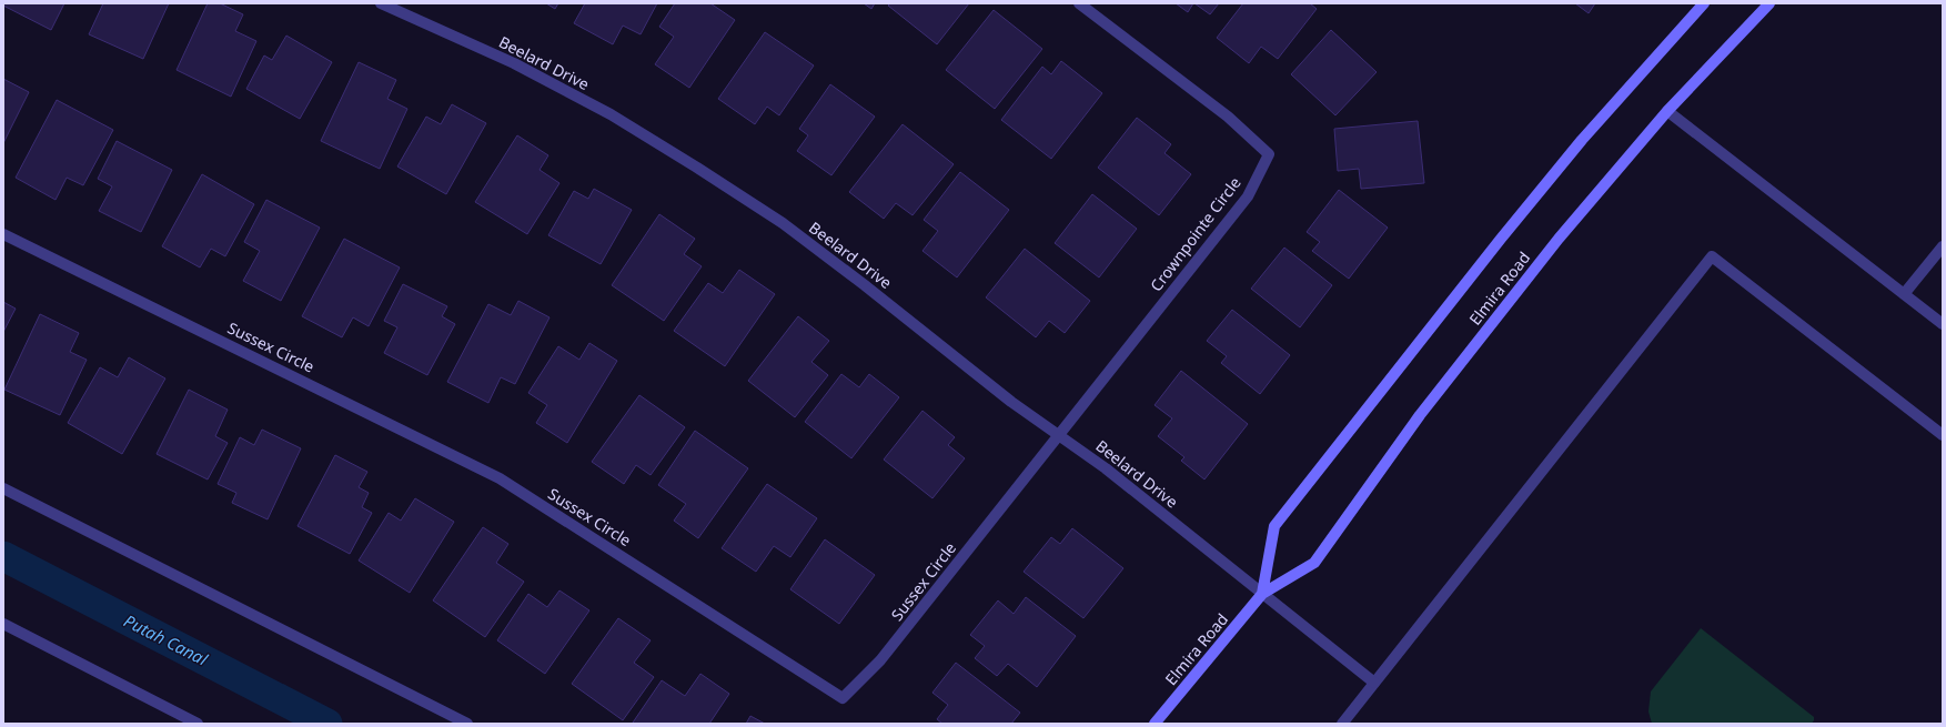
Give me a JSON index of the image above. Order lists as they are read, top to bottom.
{
  "streets": {
    "main road": ["Elmira Road"],
    "street": ["Beelard Drive", "Crownpointe Circle", "Sussex Circle"]
  },
  "crossings": [
    ["Beelard Drive", "Crownpointe Circle"],
    ["Beelard Drive", "Elmira Road"],
    ["Beelard Drive", "Sussex Circle"],
    ["Crownpointe Circle", "Sussex Circle"]
  ],
  "water": ["Putah Canal"]
}
